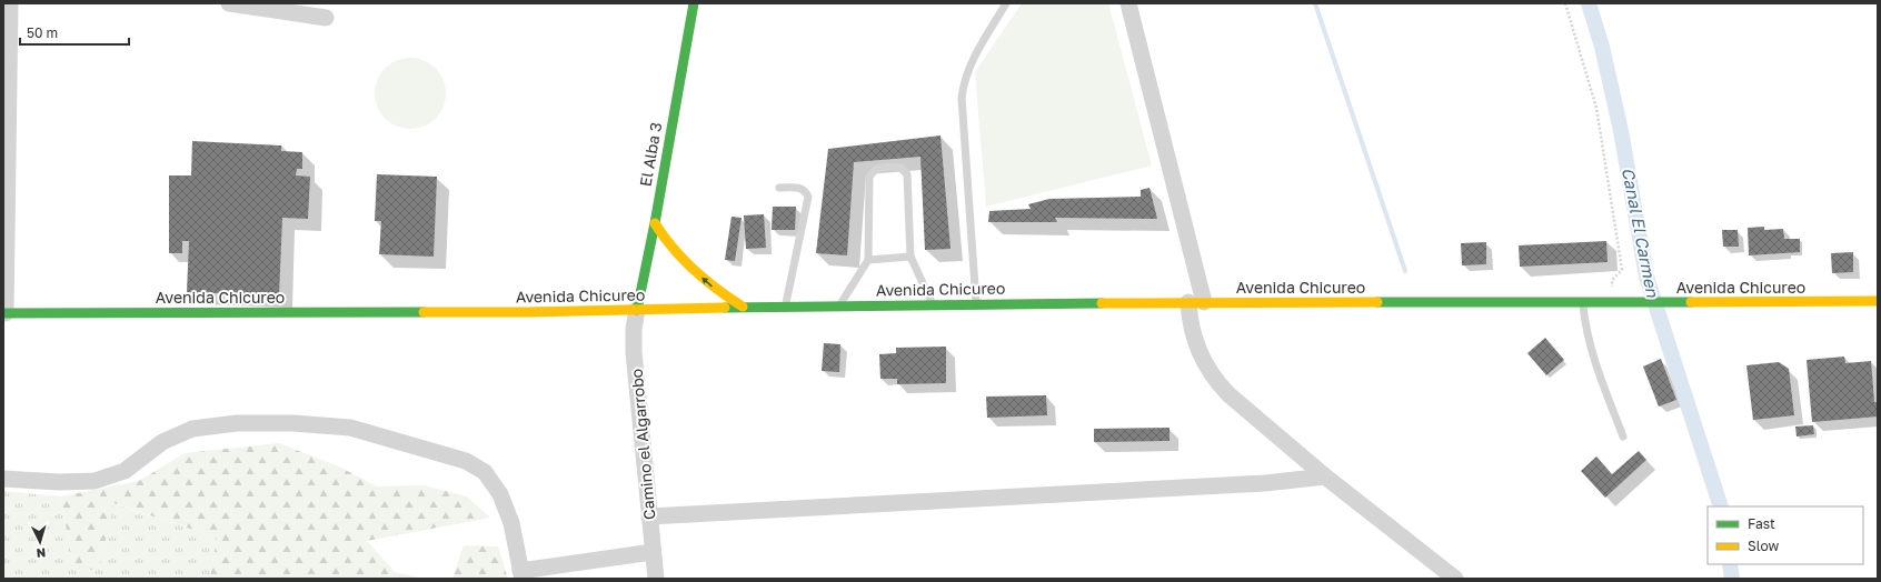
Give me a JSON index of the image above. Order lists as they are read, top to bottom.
{
  "streets": {
    "main road": ["El Alba 3", "Avenida Chicureo"],
    "street": ["Camino el Algarrobo"]
  },
  "crossings": [
    ["El Alba 3", "Avenida Chicureo"],
    ["El Alba 3", "Camino el Algarrobo"],
    ["Avenida Chicureo", "Camino el Algarrobo"]
  ],
  "water": ["Canal El Carmen"],
  "legend": ["Fast", "Slow"],
  "scale_bar": "50 m",
  "north": "bottom"
}
